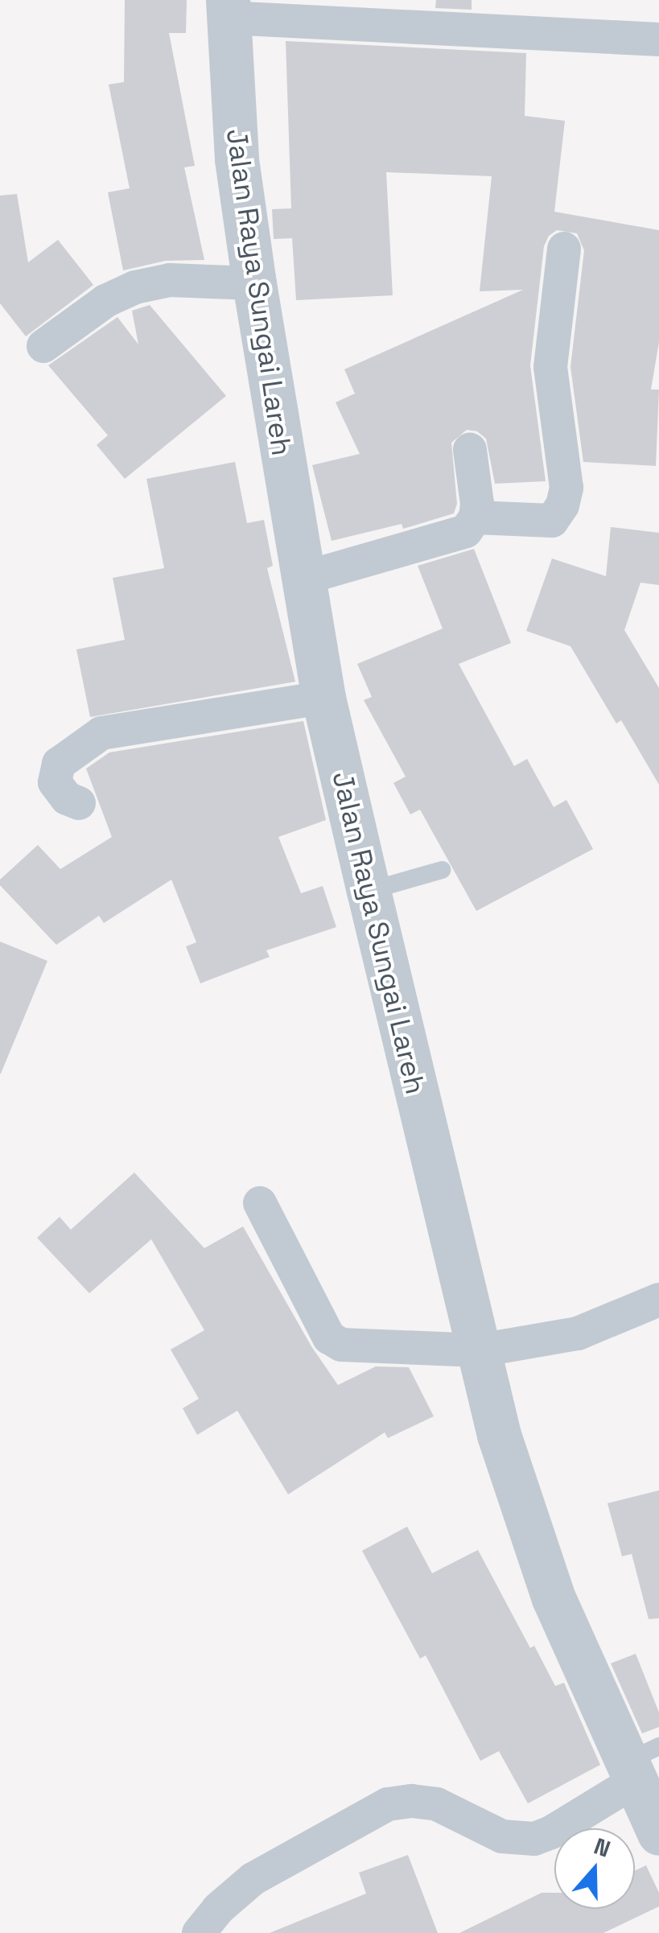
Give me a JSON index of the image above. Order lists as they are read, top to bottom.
{
  "streets": {
    "street": ["Jalan Raya Sungai Lareh"]
  },
  "north": "top"
}
